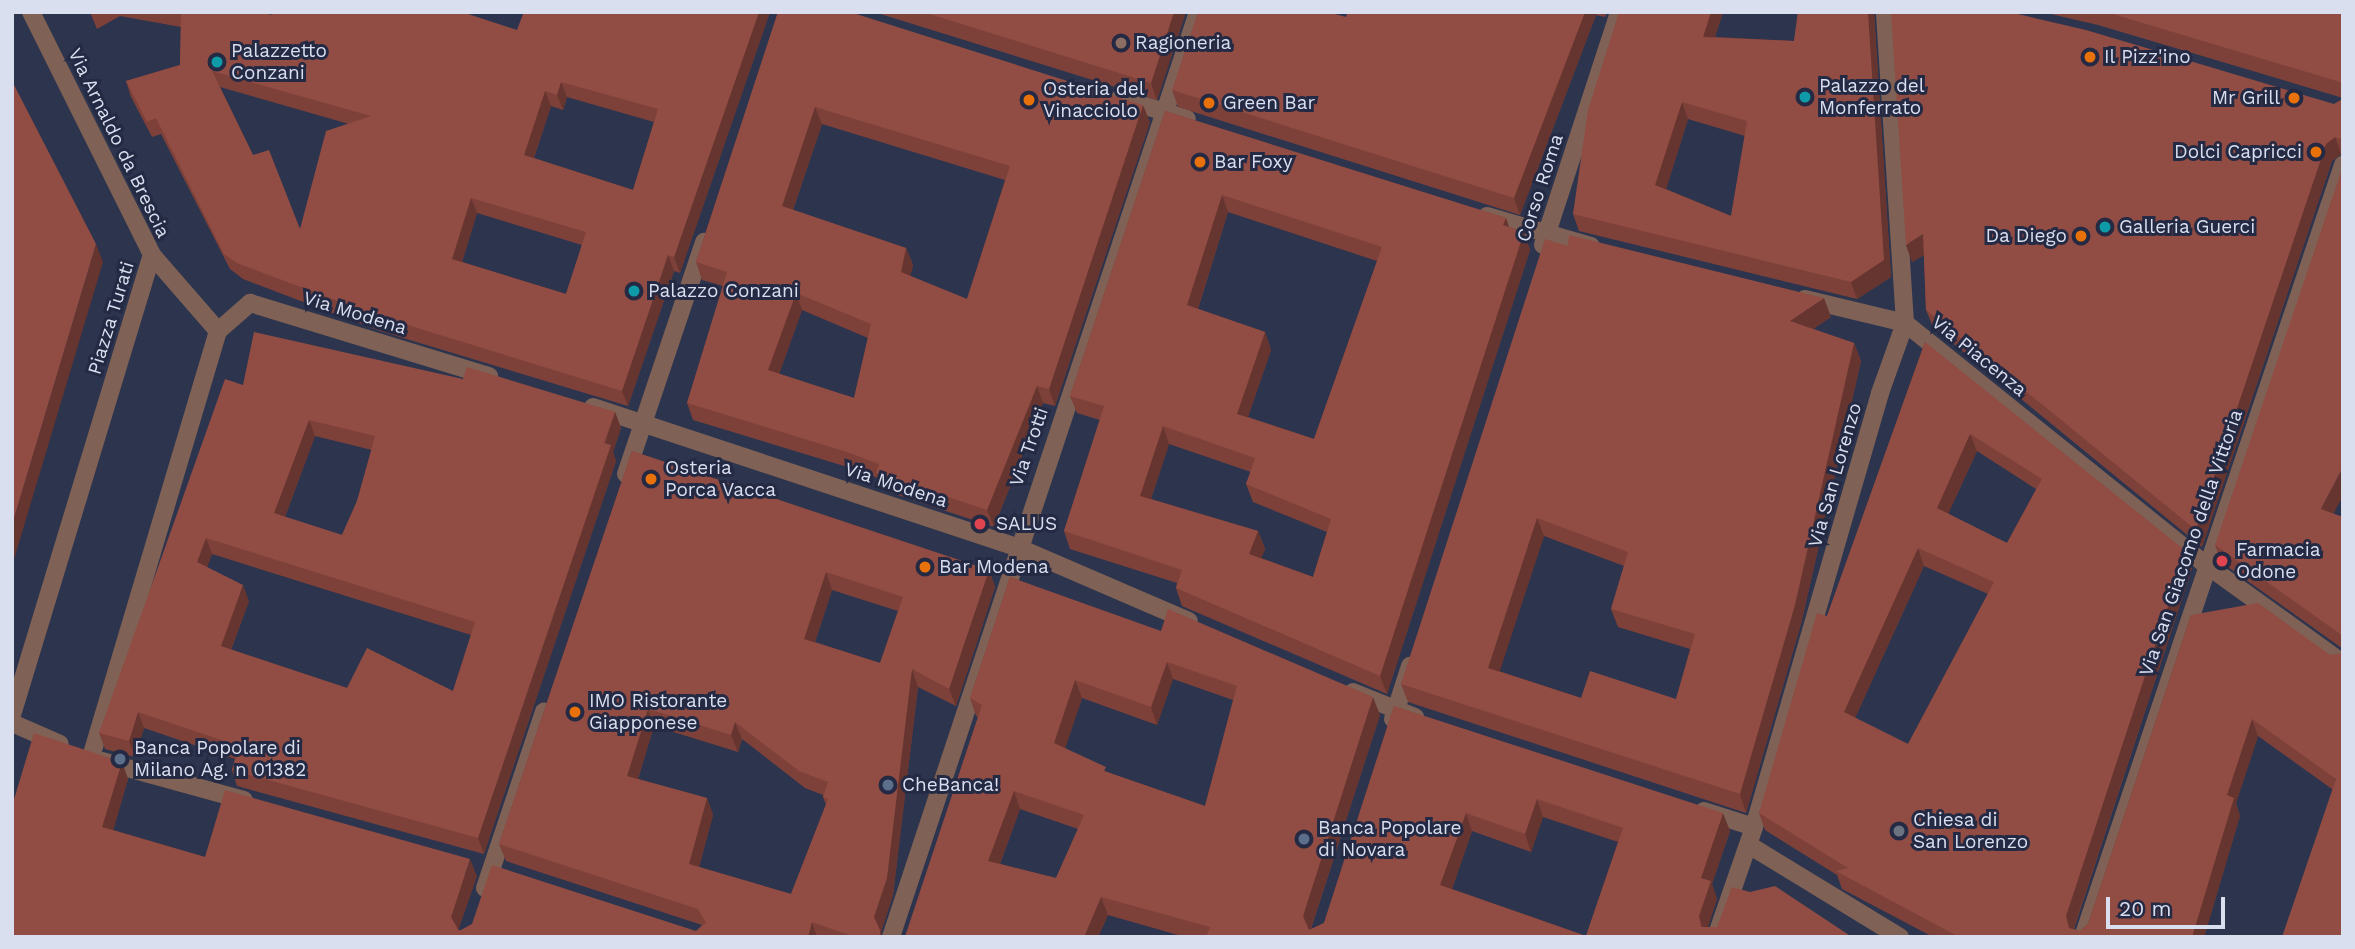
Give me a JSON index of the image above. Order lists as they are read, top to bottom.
{
  "streets": {
    "street": [
      "Via Arnaldo da Brescia",
      "Corso Roma",
      "Via Modena",
      "Piazza Turati",
      "Via Piacenza",
      "Via Trotti",
      "Via San Lorenzo",
      "Via San Giacomo della Vittoria"
    ]
  },
  "crossings": [
    ["Via Arnaldo da Brescia", "Piazza Turati"],
    ["Via Modena", "Piazza Turati"],
    ["Via Modena", "Via Trotti"],
    ["Via Piacenza", "Via San Lorenzo"],
    ["Via Piacenza", "Via San Giacomo della Vittoria"]
  ],
  "places": [
    "Ragioneria",
    "Il Pizz'ino",
    "Palazzetto Conzani",
    "Palazzo del Monferrato",
    "Mr Grill",
    "Osteria del Vinacciolo",
    "Green Bar",
    "Dolci Capricci",
    "Bar Foxy",
    "Galleria Guerci",
    "Da Diego",
    "Palazzo Conzani",
    "Osteria Porca Vacca",
    "SALUS",
    "Farmacia Odone",
    "Bar Modena",
    "IMO Ristorante Giapponese",
    "Banca Popolare di Milano Ag. n 01382",
    "CheBanca!",
    "Chiesa di San Lorenzo",
    "Banca Popolare di Novara"
  ],
  "scale_bar": "20 m"
}
